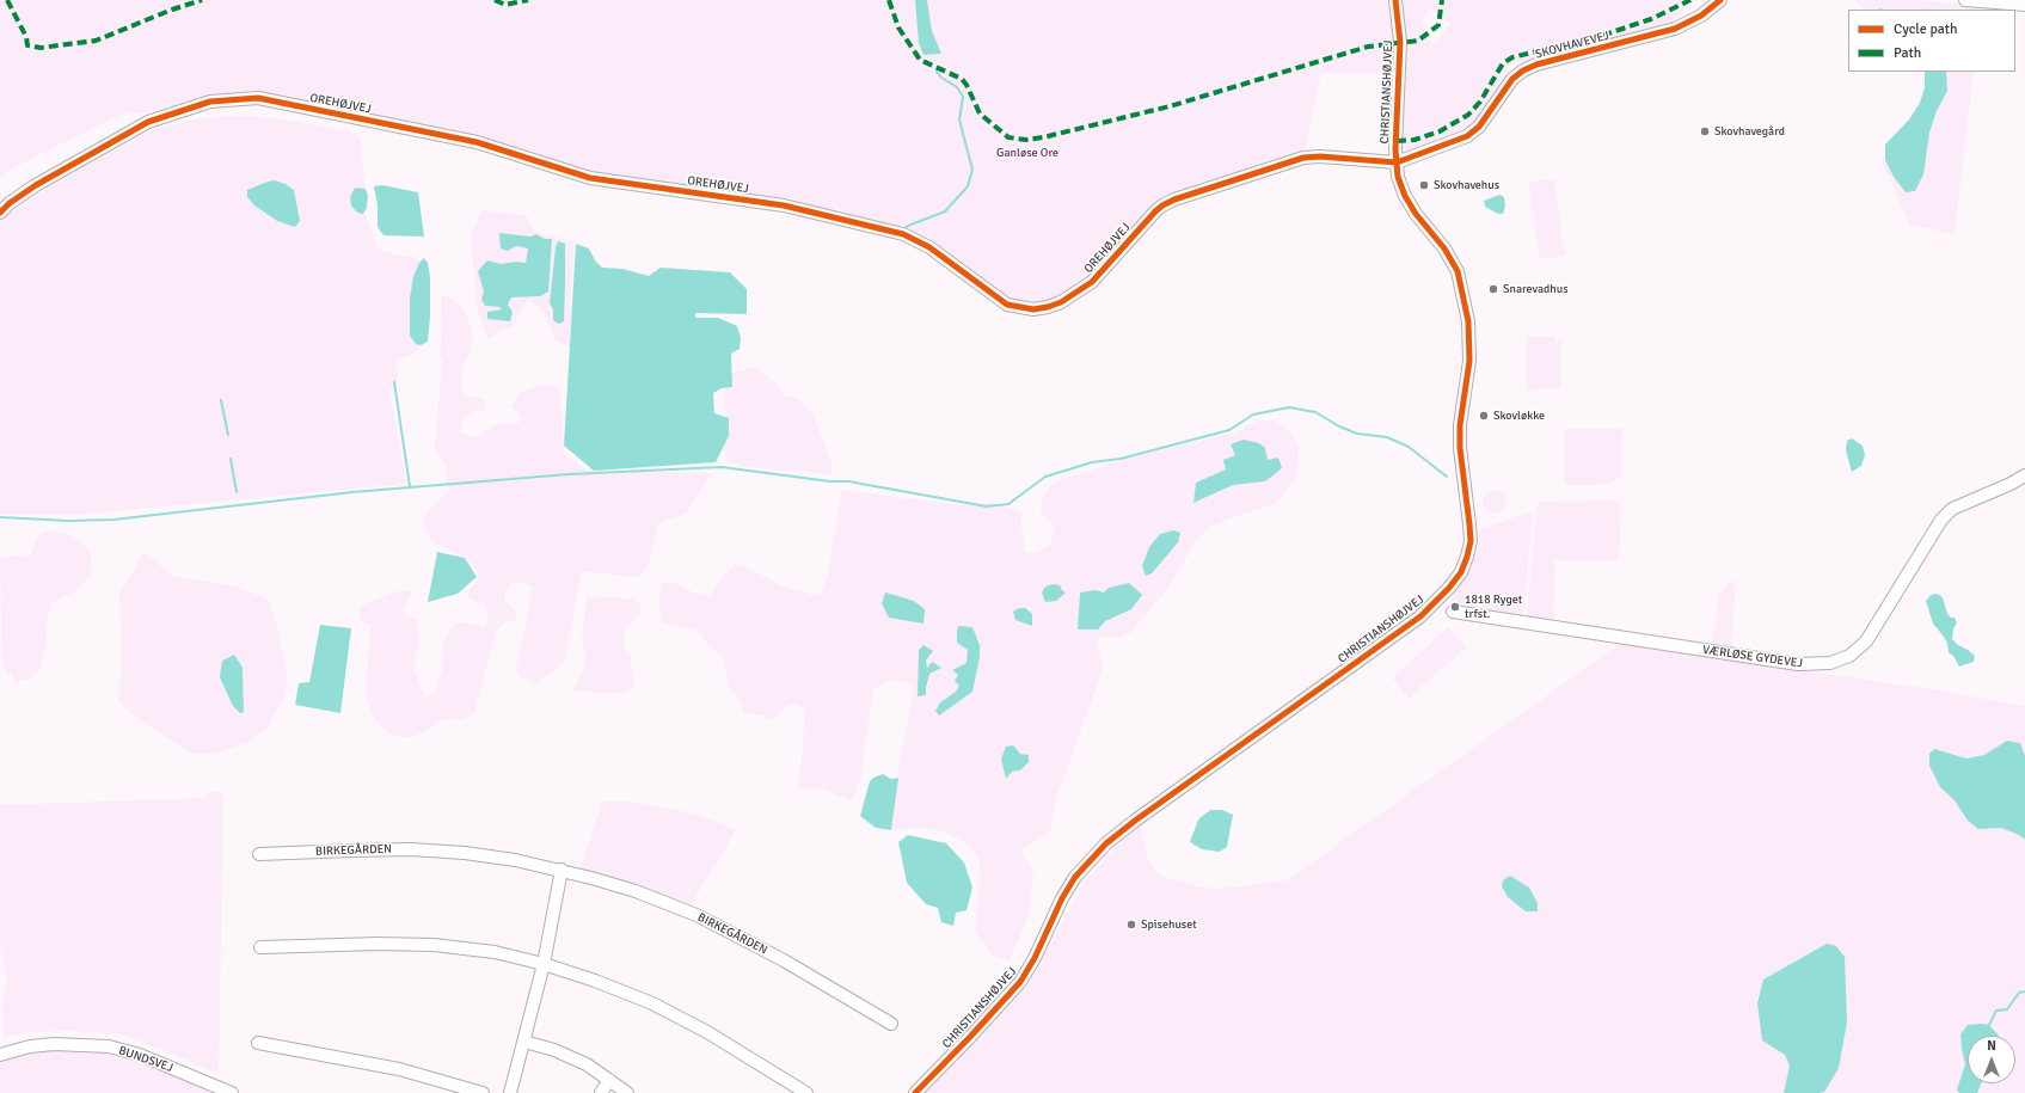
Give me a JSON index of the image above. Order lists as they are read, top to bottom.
{
  "streets": {
    "street": [
      "SKOVHAVEVEJ",
      "CHRISTIANSHØJVEJ",
      "OREHØJVEJ",
      "VÆRLØSE GYDEVEJ",
      "BIRKEGÅRDEN",
      "BUNDSVEJ"
    ]
  },
  "crossings": [
    ["SKOVHAVEVEJ", "CHRISTIANSHØJVEJ"],
    ["SKOVHAVEVEJ", "OREHØJVEJ"],
    ["CHRISTIANSHØJVEJ", "OREHØJVEJ"]
  ],
  "parks": ["Ganløse Ore"],
  "places": [
    "Skovhavegård",
    "Skovhavehus",
    "Snarevadhus",
    "Skovløkke",
    "1818 Ryget trfst.",
    "Spisehuset"
  ],
  "legend": ["Cycle path", "Path"],
  "north": "top"
}
